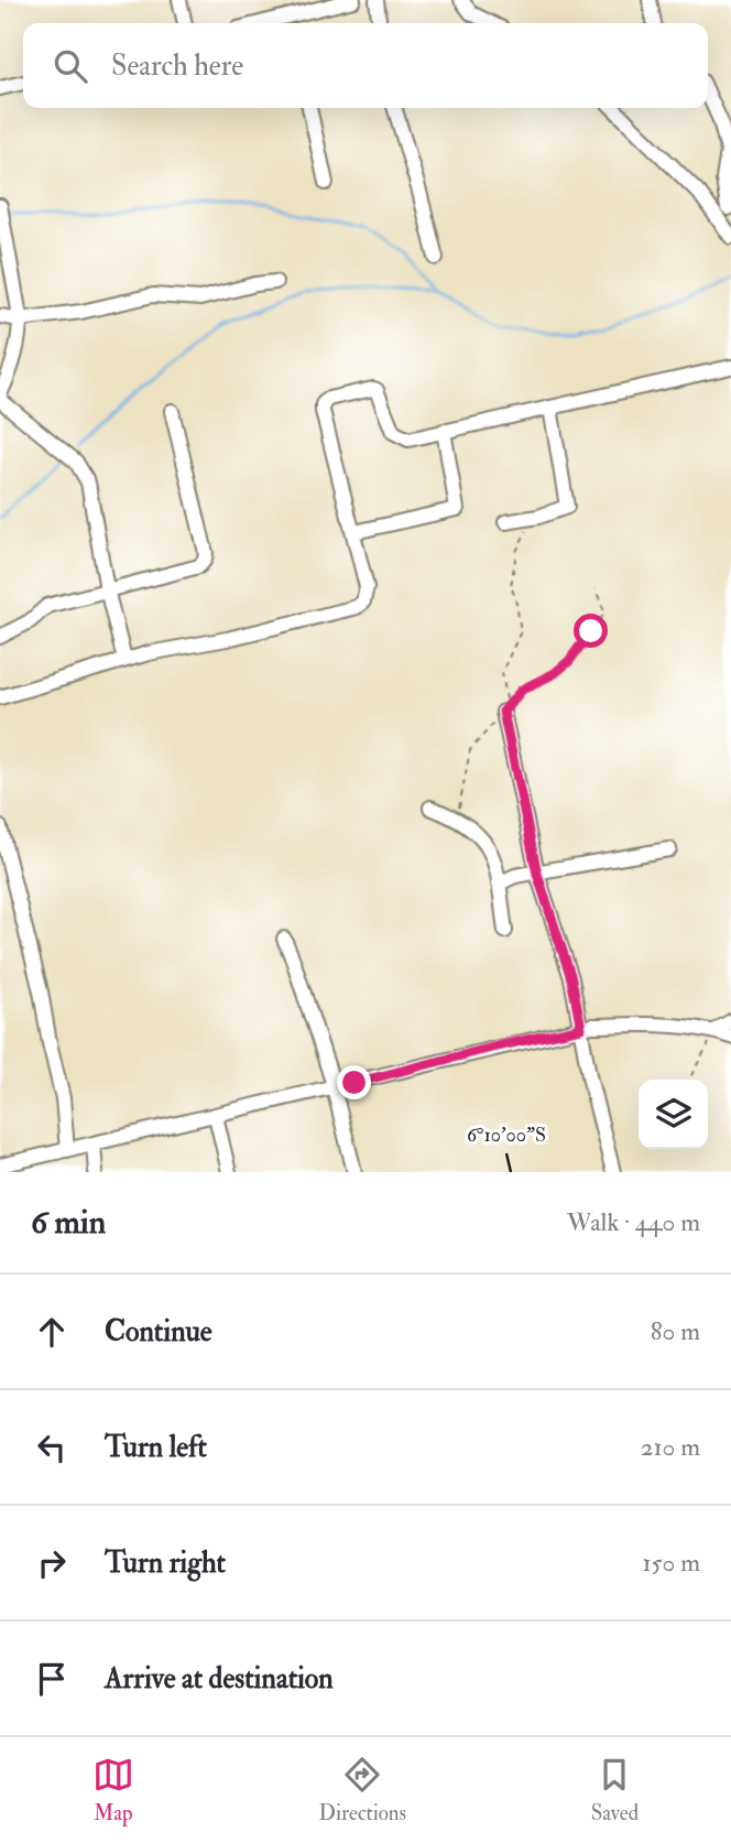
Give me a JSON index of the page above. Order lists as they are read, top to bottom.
{
  "page": {
    "search": "Search here",
    "heading": ["6 min", "Walk · 440 m"],
    "list": [
      ["Continue", "80 m"],
      ["Turn left", "210 m"],
      ["Turn right", "150 m"],
      "Arrive at destination"
    ],
    "nav": ["Map", "Directions", "Saved"]
  },
  "coordinates": ["6°10'00\"S"]
}
